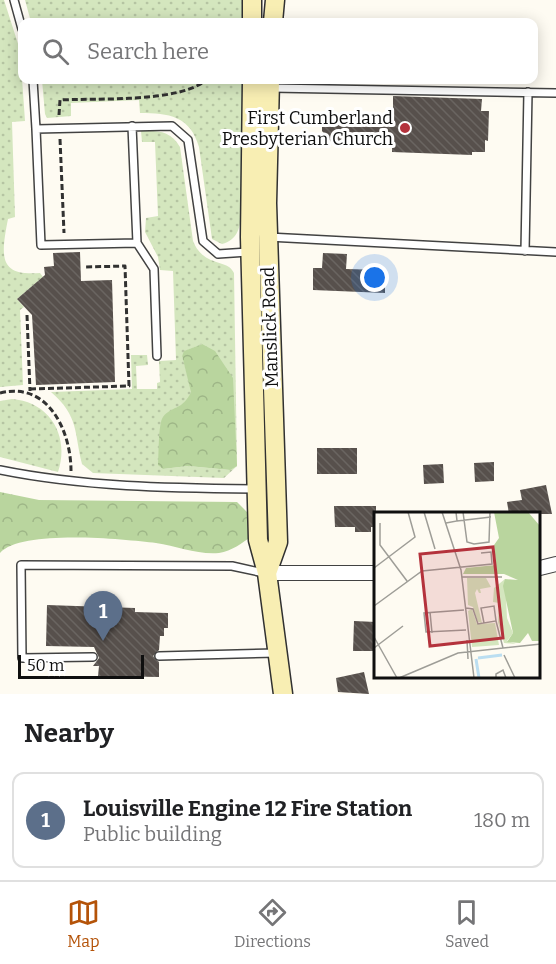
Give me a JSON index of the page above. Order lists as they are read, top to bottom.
{
  "streets": {
    "main road": ["Manslick Road"]
  },
  "places": ["First Cumberland Presbyterian Church"],
  "scale_bar": "50 m",
  "page": {
    "search": "Search here",
    "pins": "1",
    "scale": "50 m",
    "heading": "Nearby",
    "list": [
      {
        "mark": "1",
        "name": "Louisville Engine 12 Fire Station",
        "note": "Public building",
        "value": "180 m"
      }
    ],
    "nav": ["Map", "Directions", "Saved"]
  }
}
